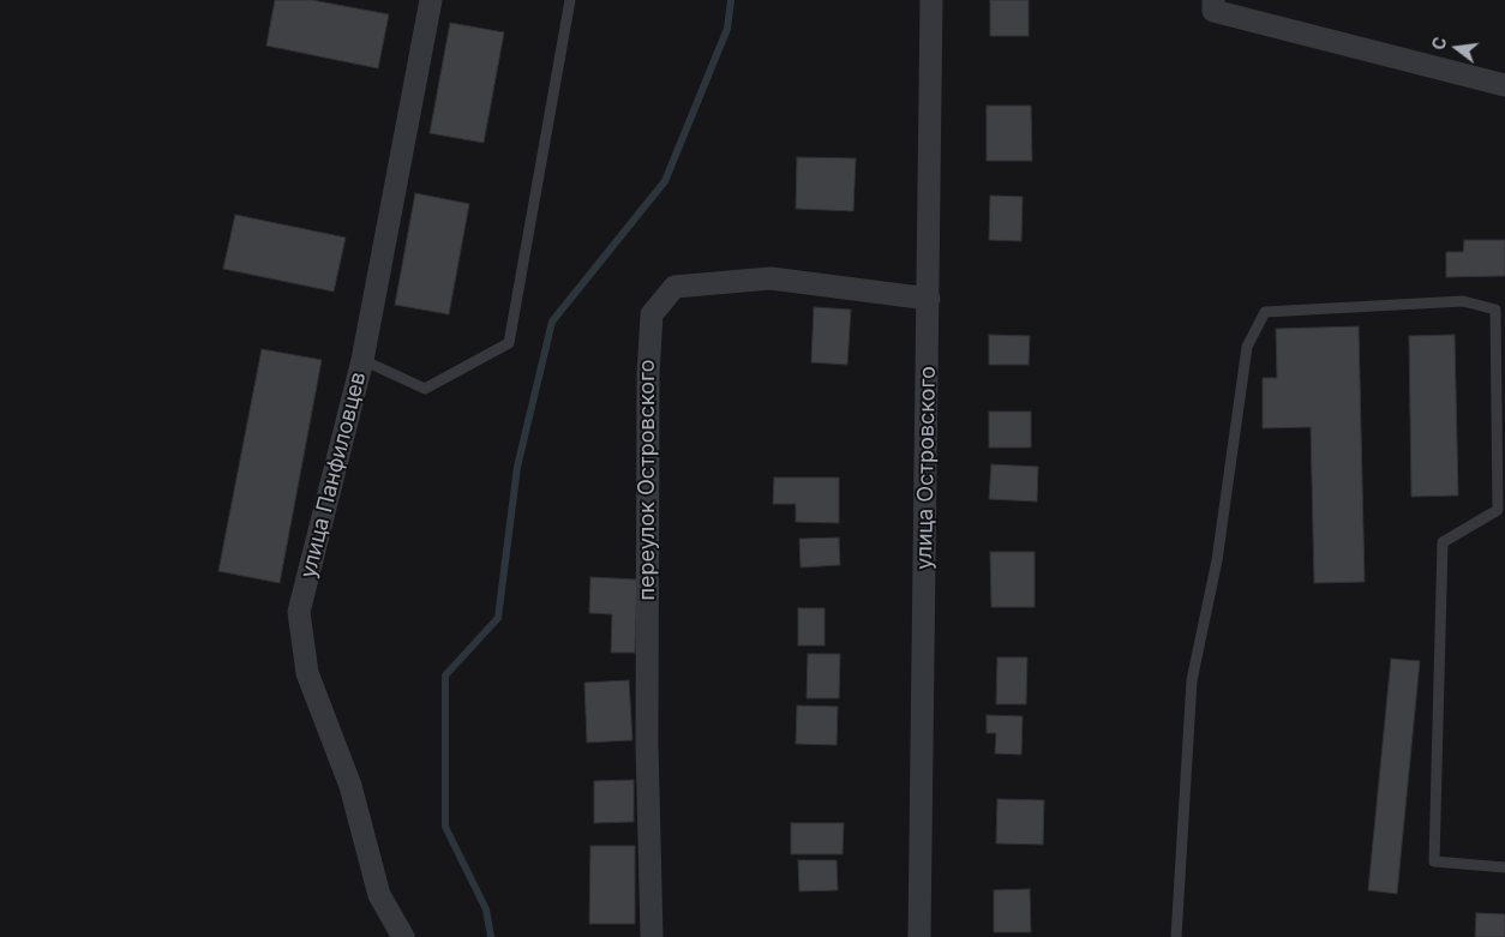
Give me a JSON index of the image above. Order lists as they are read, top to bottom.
{
  "streets": {
    "street": ["улица Островского", "улица Панфиловцев", "переулок Островского"]
  },
  "crossings": [
    ["улица Островского", "переулок Островского"]
  ],
  "north": "left"
}
